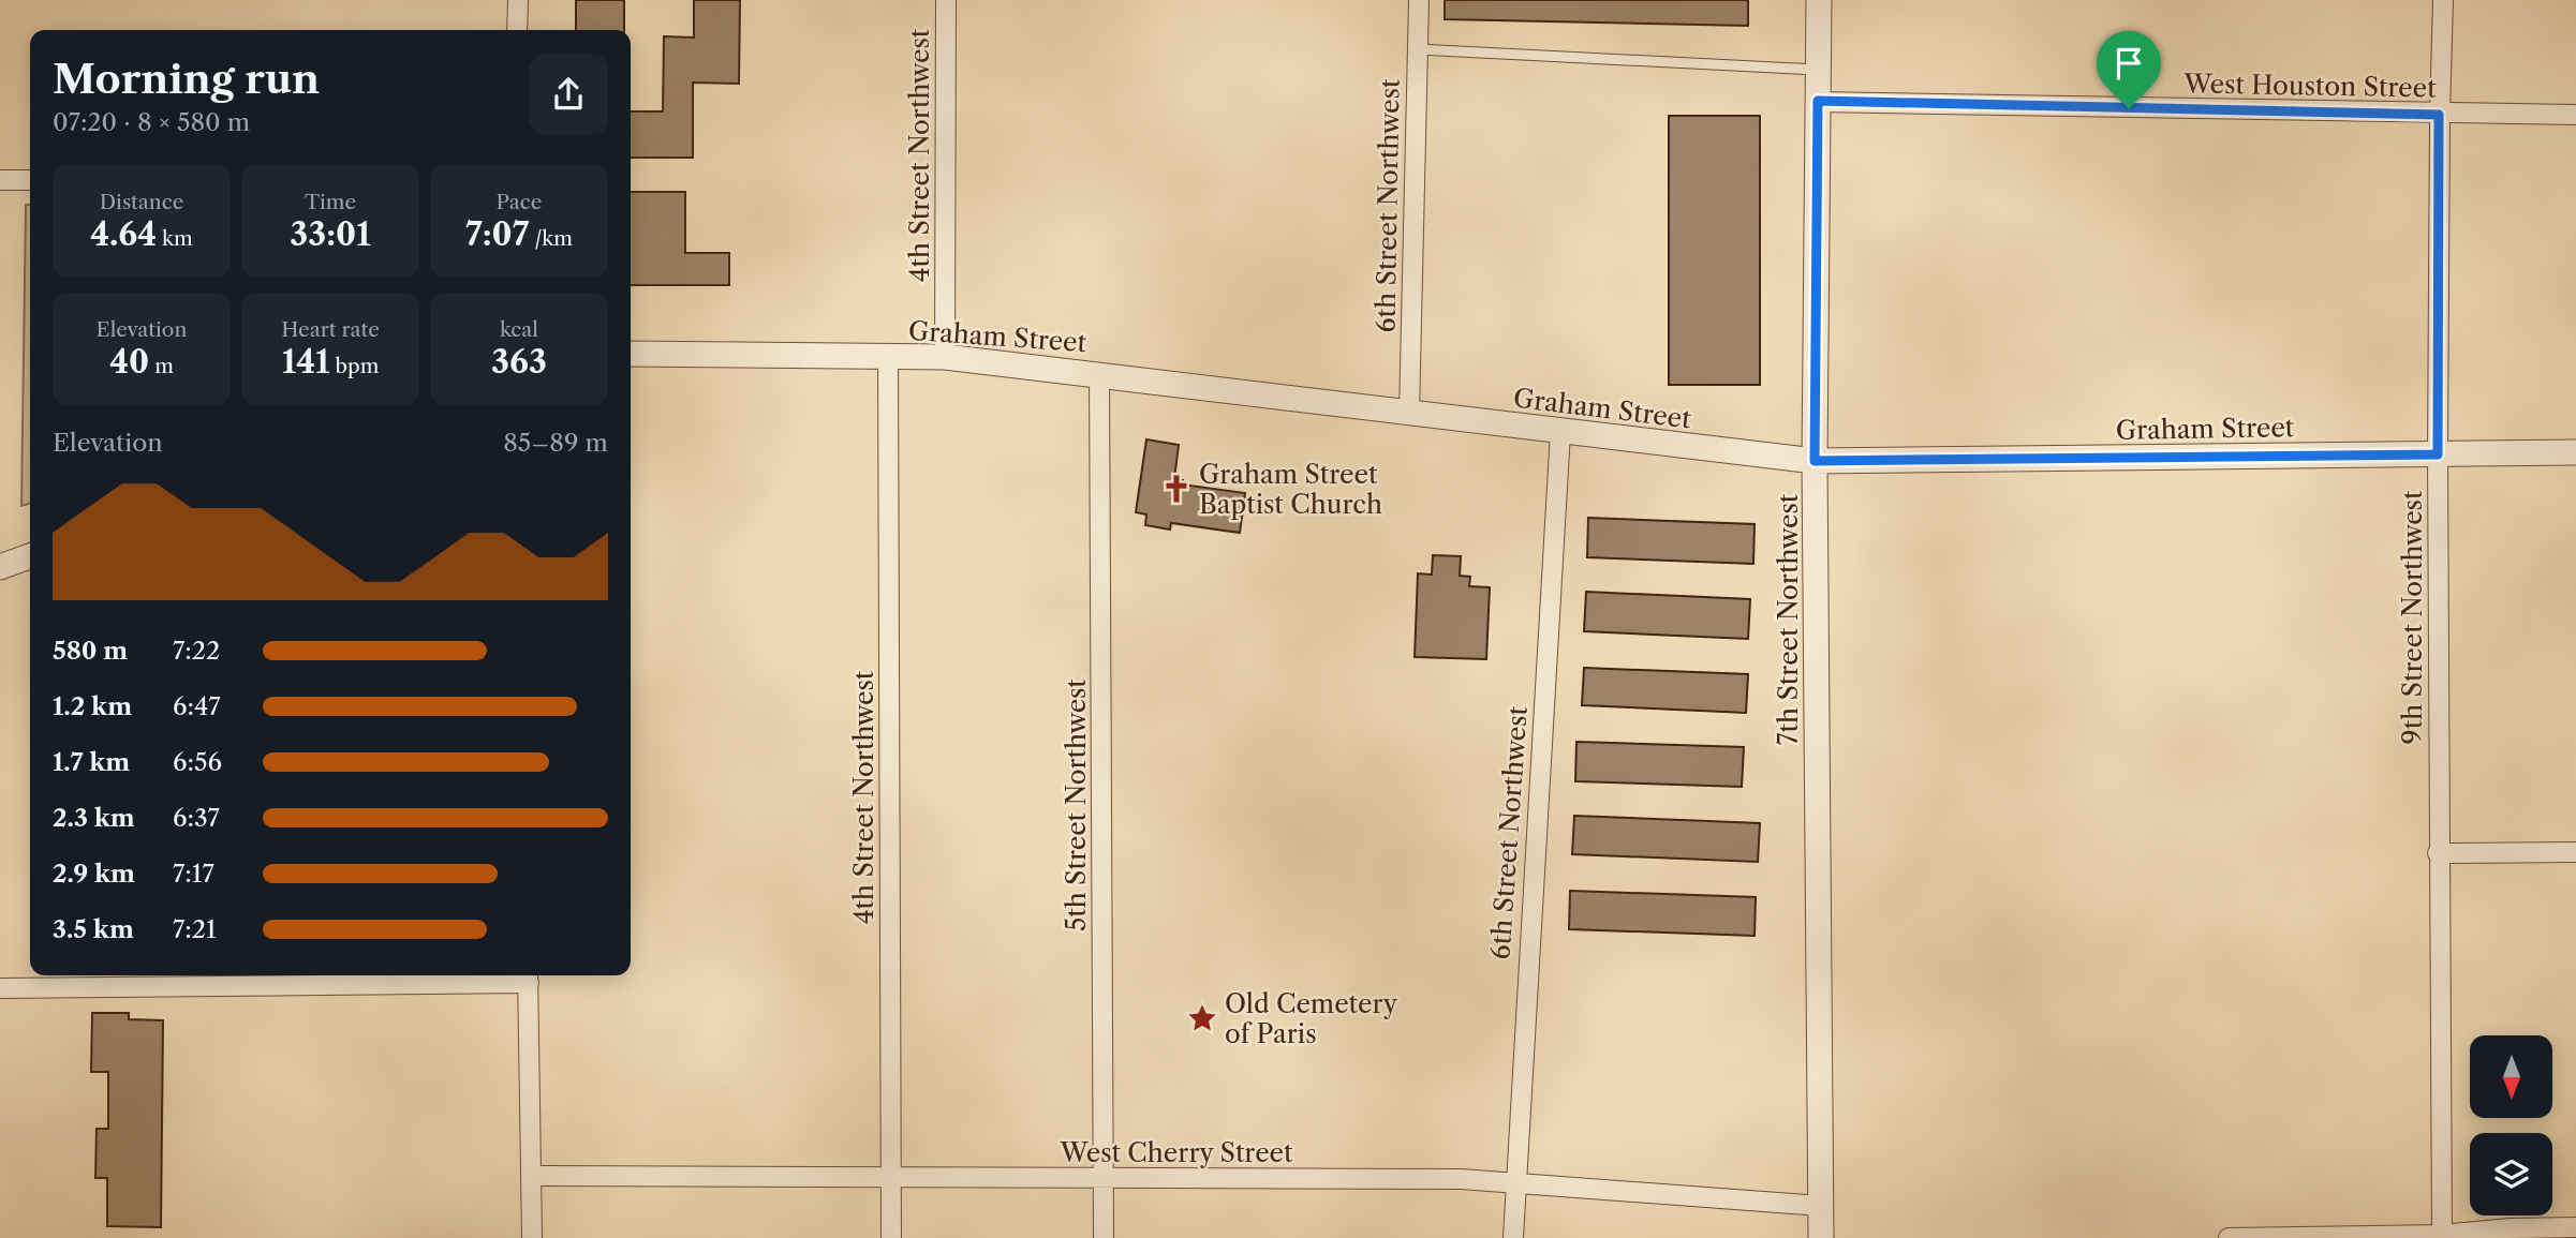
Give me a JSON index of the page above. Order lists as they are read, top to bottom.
{
  "streets": {
    "street": [
      "West Houston Street",
      "4th Street Northwest",
      "6th Street Northwest",
      "Graham Street",
      "9th Street Northwest",
      "7th Street Northwest",
      "5th Street Northwest",
      "West Cherry Street"
    ]
  },
  "crossings": [
    ["West Houston Street", "9th Street Northwest"],
    ["West Houston Street", "7th Street Northwest"],
    ["4th Street Northwest", "Graham Street"],
    ["4th Street Northwest", "West Cherry Street"],
    ["6th Street Northwest", "Graham Street"],
    ["6th Street Northwest", "West Cherry Street"],
    ["Graham Street", "9th Street Northwest"],
    ["Graham Street", "7th Street Northwest"],
    ["Graham Street", "5th Street Northwest"],
    ["7th Street Northwest", "West Cherry Street"],
    ["5th Street Northwest", "West Cherry Street"]
  ],
  "places": {
    "church": ["Graham Street Baptist Church"],
    "place": ["Old Cemetery of Paris"]
  },
  "north": "bottom",
  "page": {
    "heading": ["Morning run", "07:20 · 8 × 580 m"],
    "stats": [
      ["Distance", "4.64 km"],
      ["Time", "33:01"],
      ["Pace", "7:07 /km"],
      ["Elevation", "40 m"],
      ["Heart rate", "141 bpm"],
      ["kcal", "363"]
    ],
    "chart": ["Elevation", "85–89 m"],
    "list": [
      {
        "name": "580 m",
        "note": "7:22"
      },
      {
        "name": "1.2 km",
        "note": "6:47"
      },
      {
        "name": "1.7 km",
        "note": "6:56"
      },
      {
        "name": "2.3 km",
        "note": "6:37"
      },
      {
        "name": "2.9 km",
        "note": "7:17"
      },
      {
        "name": "3.5 km",
        "note": "7:21"
      }
    ]
  }
}
